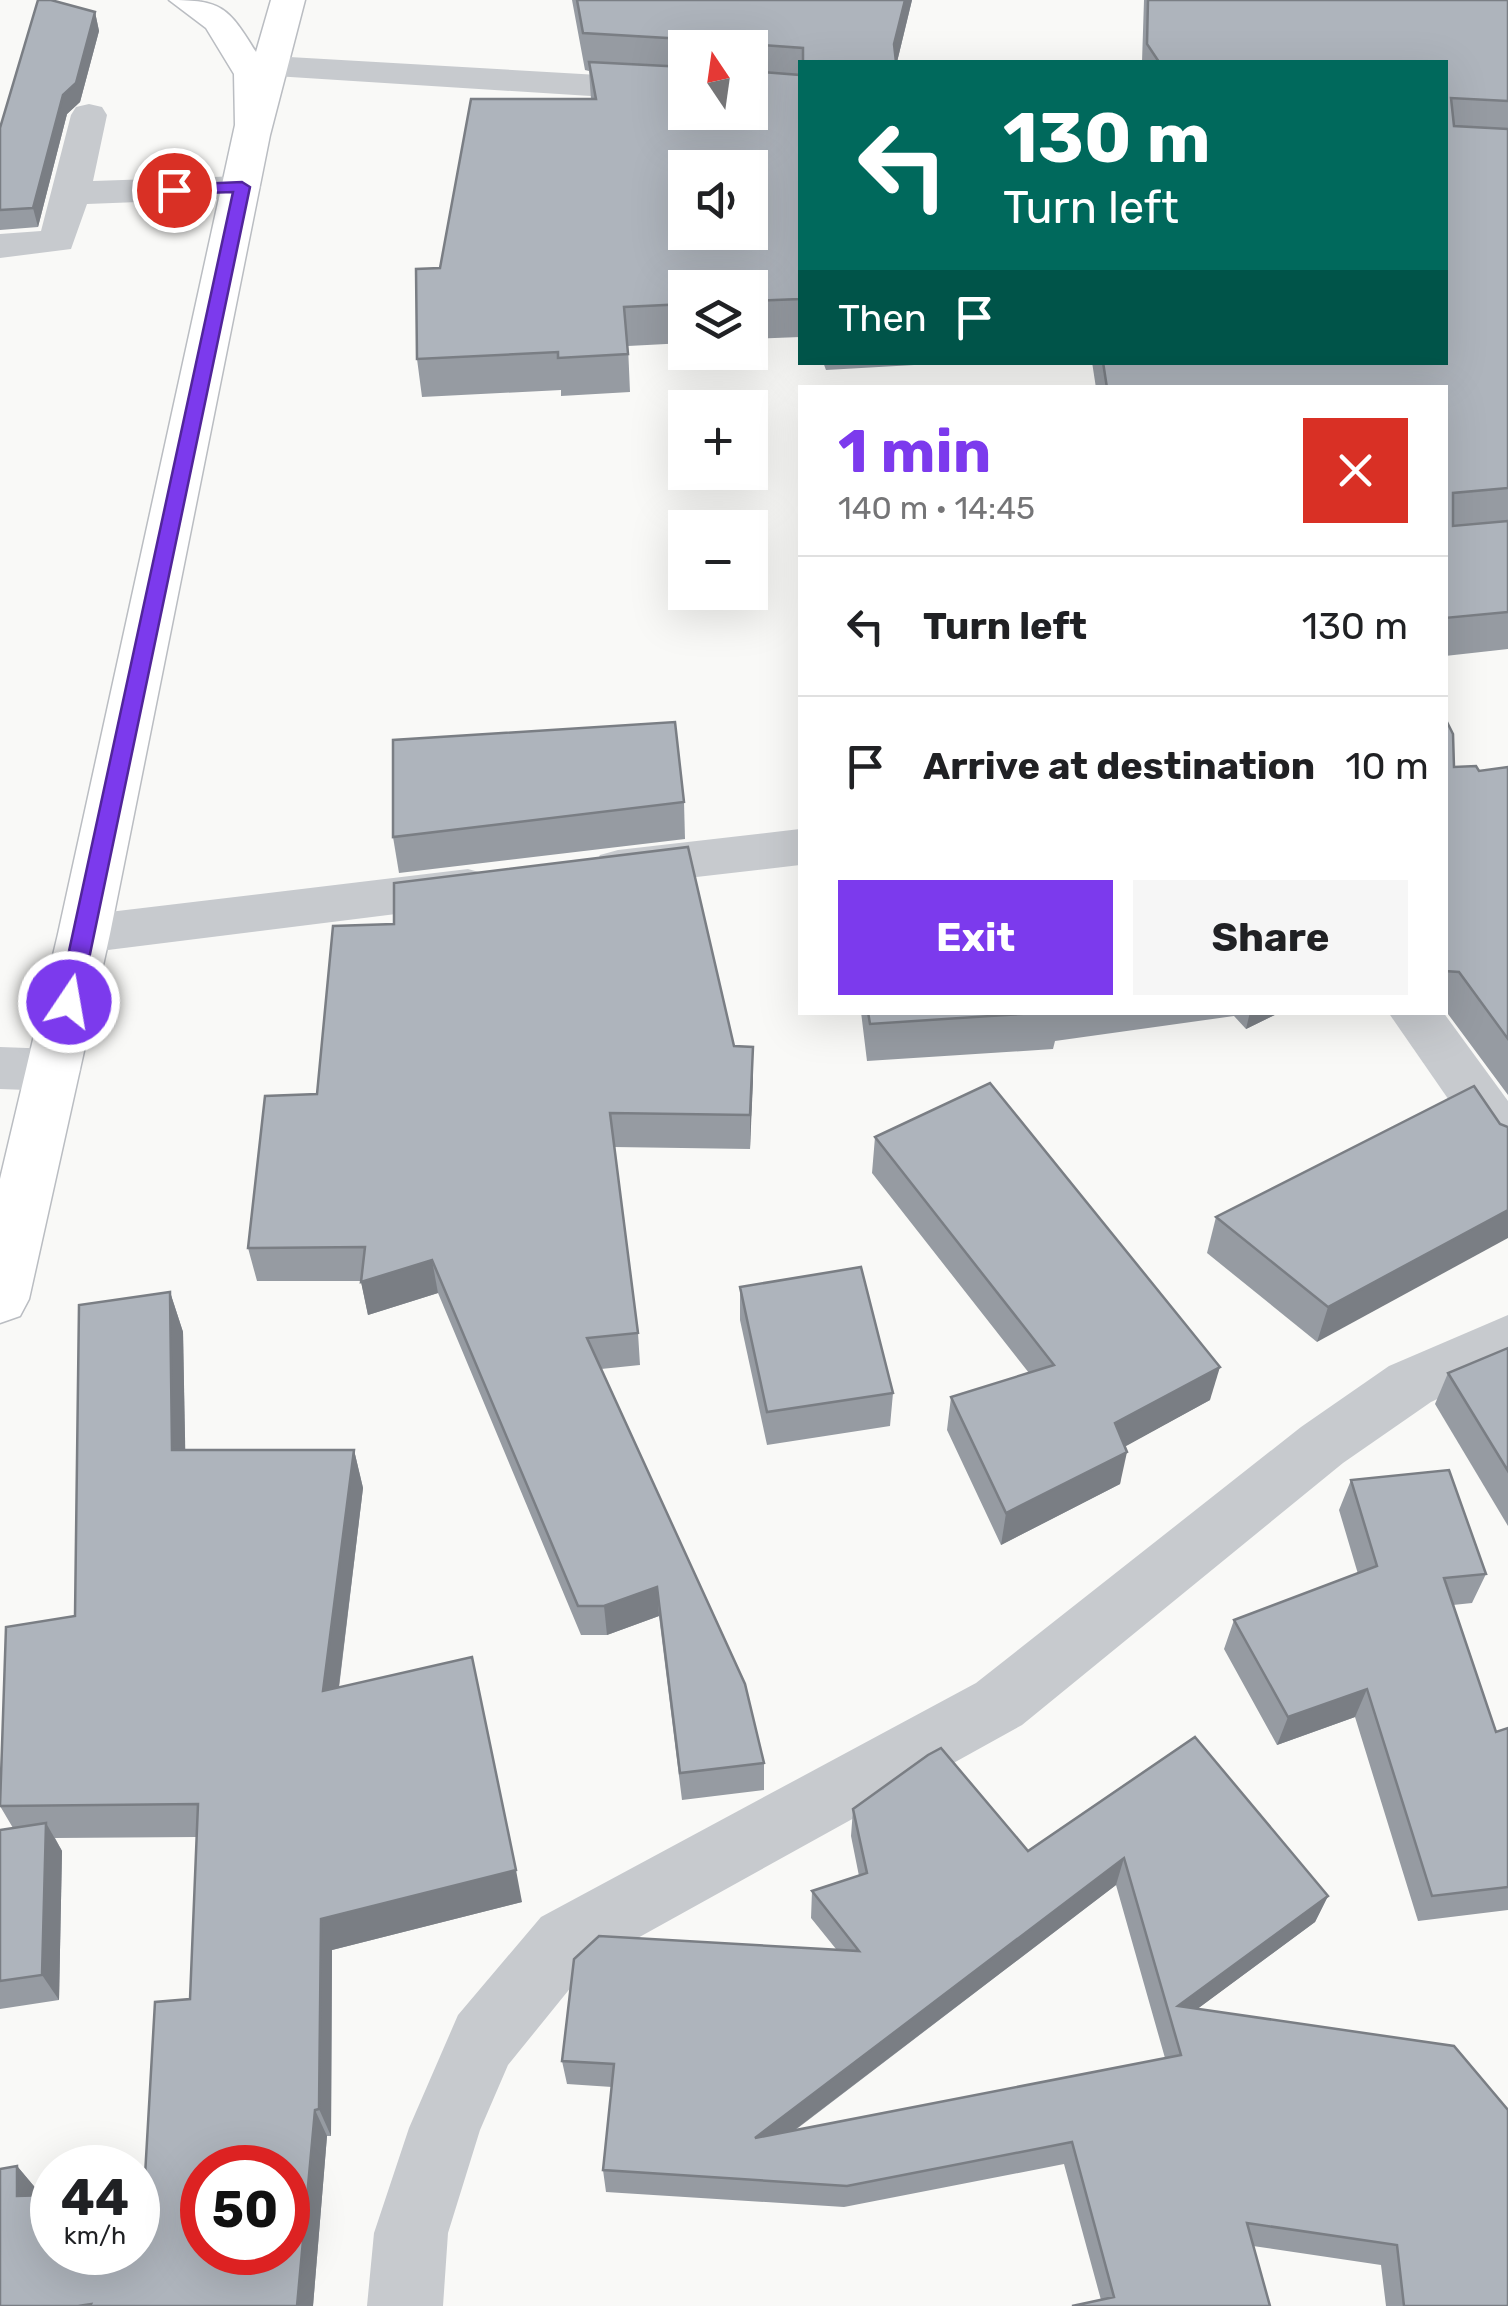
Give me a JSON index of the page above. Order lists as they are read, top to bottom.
{
  "north": "top",
  "page": {
    "map_buttons": ["+", "−"],
    "turn": ["130 m", "Turn left"],
    "then": "Then",
    "heading": ["1 min", "140 m · 14:45"],
    "list": [
      {
        "name": "Turn left",
        "value": "130 m"
      },
      {
        "name": "Arrive at destination",
        "value": "10 m"
      }
    ],
    "buttons": ["Exit", "Share"],
    "speed": "44 km/h",
    "limit": "50"
  }
}
